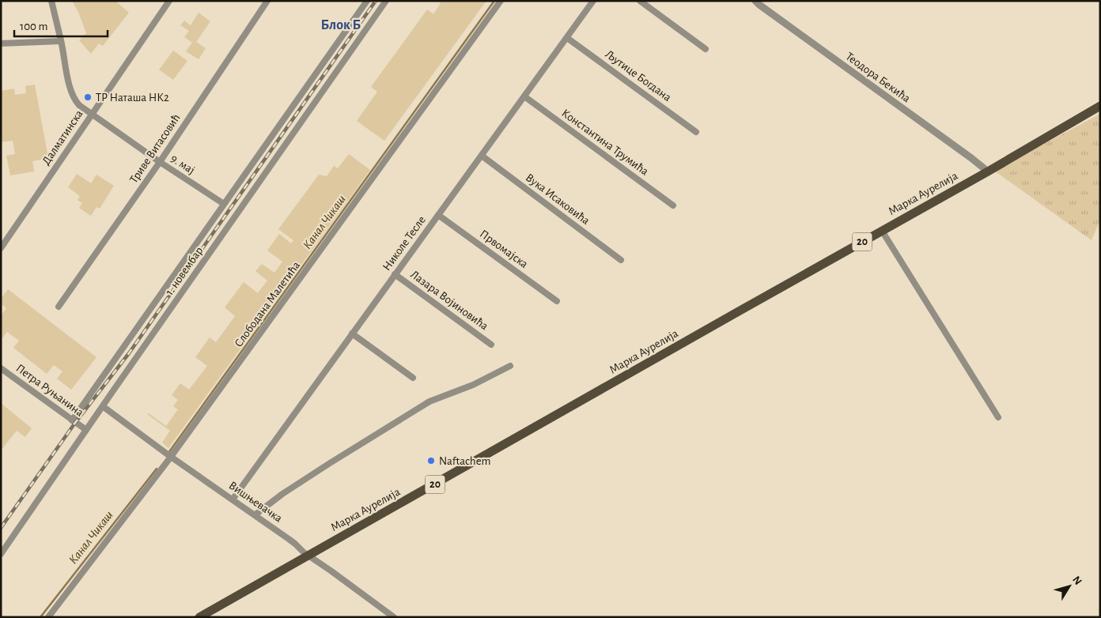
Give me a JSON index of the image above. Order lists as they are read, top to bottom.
{
  "streets": {
    "main road": ["Марка Аурелија", "20"],
    "street": [
      "Љутице Богдана",
      "Теодора Бекића",
      "Далматинска",
      "Константина Трумића",
      "Триве Витасовић",
      "9. мај",
      "Вука Исаковића",
      "Николе Тесле",
      "Првомајска",
      "1. новембар",
      "Лазара Војиновића",
      "Слободана Малетића",
      "Петра Руњанина",
      "Вишњевачка"
    ]
  },
  "crossings": [
    ["Љутице Богдана", "Николе Тесле"],
    ["Теодора Бекића", "Марка Аурелија"],
    ["Далматинска", "9. мај"],
    ["Константина Трумића", "Николе Тесле"],
    ["Триве Витасовић", "9. мај"],
    ["9. мај", "1. новембар"],
    ["Марка Аурелија", "Вишњевачка"],
    ["Вука Исаковића", "Николе Тесле"],
    ["Николе Тесле", "Првомајска"],
    ["Николе Тесле", "Лазара Војиновића"],
    ["Николе Тесле", "Вишњевачка"],
    ["1. новембар", "Петра Руњанина"],
    ["1. новембар", "Вишњевачка"],
    ["Слободана Малетића", "Вишњевачка"]
  ],
  "districts": ["Блок Б"],
  "water": ["Канал Чикаш"],
  "places": ["ТР Наташа НК2", "Naftachem"],
  "scale_bar": "100 m",
  "north": "top right"
}
